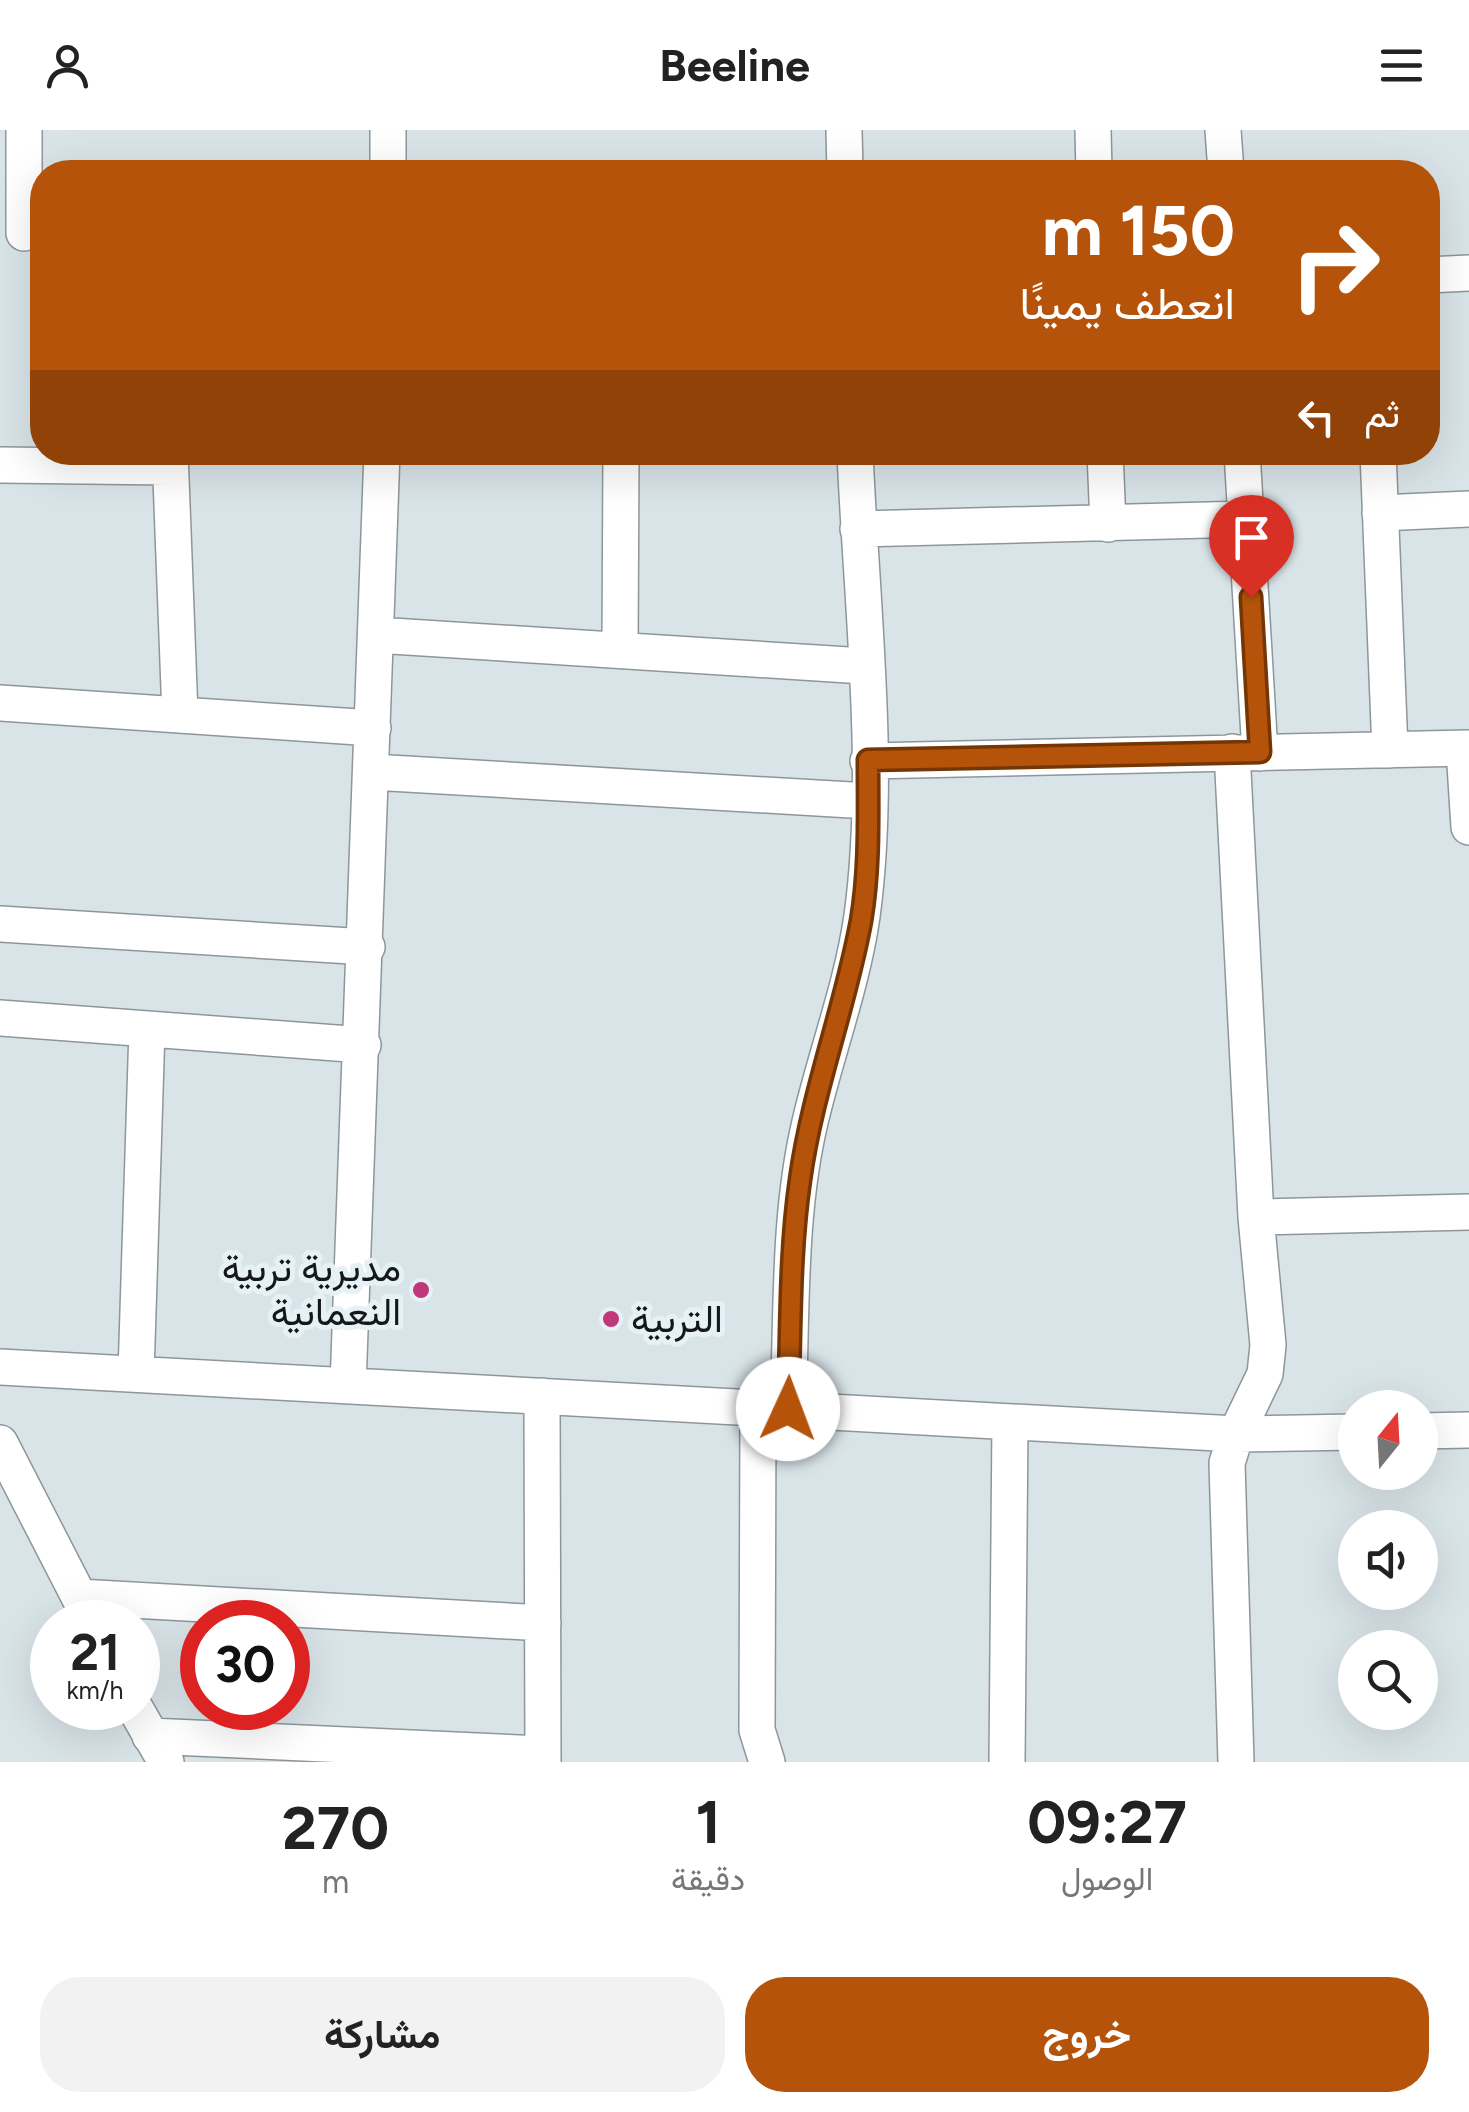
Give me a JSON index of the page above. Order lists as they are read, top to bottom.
{
  "places": ["مديرية تربية النعمانية", "التربية"],
  "north": "top",
  "page": {
    "header": "Beeline",
    "turn": ["150 m", "انعطف يمينًا"],
    "then": "ثم",
    "speed": "21 km/h",
    "limit": "30",
    "eta": [
      "09:27",
      "الوصول",
      "1",
      "دقيقة",
      "270",
      "m"
    ],
    "buttons": ["خروج", "مشاركة"]
  }
}
